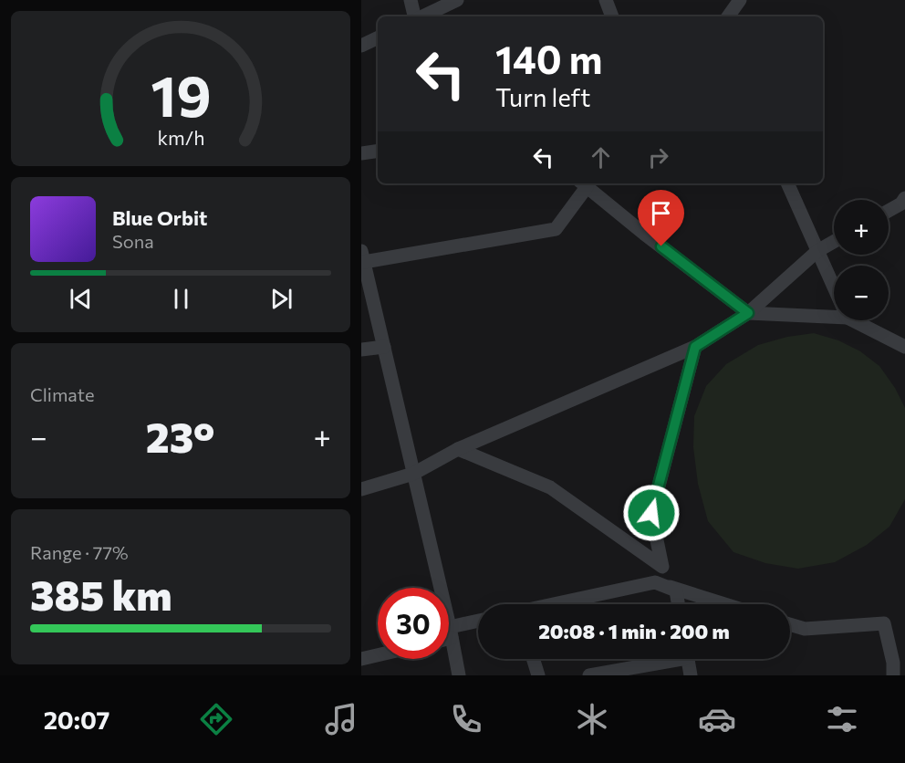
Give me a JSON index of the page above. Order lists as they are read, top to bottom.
{
  "page": {
    "turn": ["140 m", "Turn left"],
    "song": ["Blue Orbit", "Sona"],
    "map_buttons": ["+", "−"],
    "tile": [
      "Climate",
      ["Range · 77%", "385 km"]
    ],
    "heat": ["−", "23°", "+"],
    "limit": "30",
    "trip": "20:08 · 1 min · 200 m",
    "tabs": "20:07",
    "gauge": ["19", "km/h"]
  }
}
